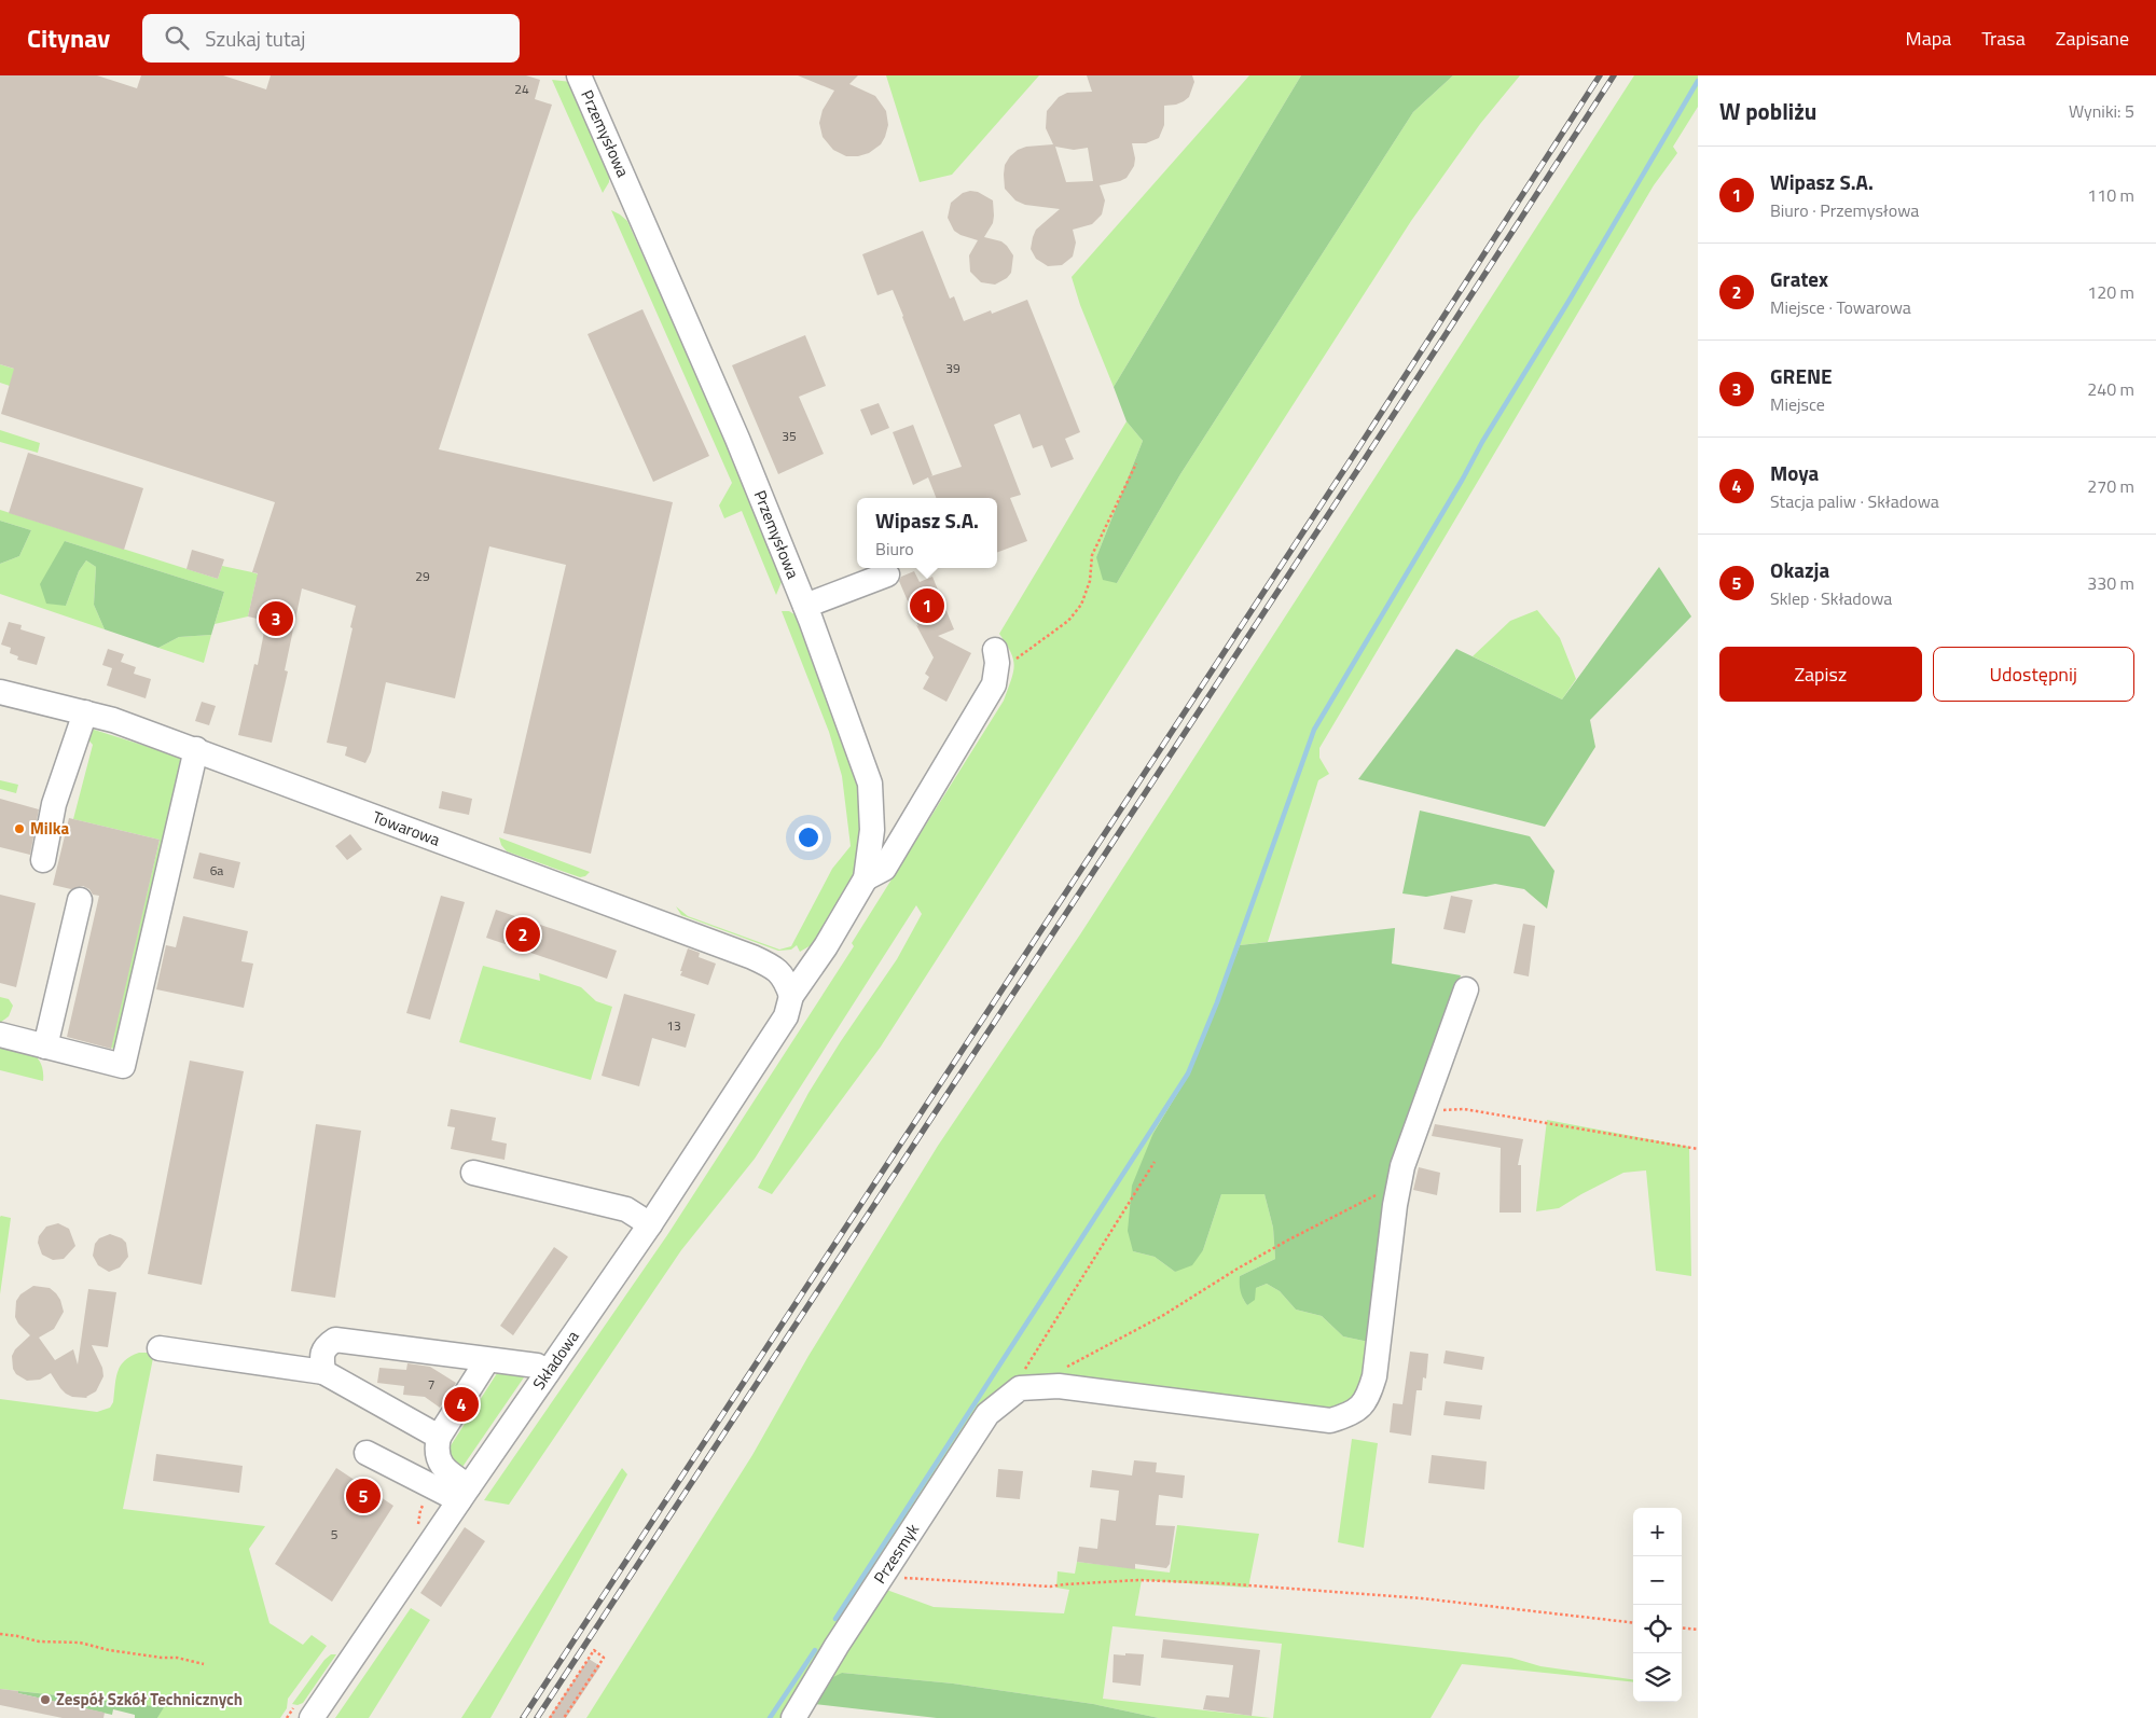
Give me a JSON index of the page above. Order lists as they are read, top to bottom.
{
  "streets": {
    "street": [
      "Przemysłowa",
      "Towarowa",
      "Składowa",
      "Przesmyk"
    ]
  },
  "crossings": [
    ["Przemysłowa", "Towarowa"],
    ["Przemysłowa", "Składowa"],
    ["Towarowa", "Składowa"]
  ],
  "places": ["Milka", "Zespół Szkół Technicznych"],
  "house_numbers": [
    "24",
    "39",
    "35",
    "29",
    "6a",
    "13",
    "7",
    "5"
  ],
  "page": {
    "header": "Citynav",
    "search": "Szukaj tutaj",
    "nav": ["Mapa", "Trasa", "Zapisane"],
    "heading": ["W pobliżu", "Wyniki: 5"],
    "list": [
      {
        "mark": "1",
        "name": "Wipasz S.A.",
        "note": "Biuro · Przemysłowa",
        "value": "110 m"
      },
      {
        "mark": "2",
        "name": "Gratex",
        "note": "Miejsce · Towarowa",
        "value": "120 m"
      },
      {
        "mark": "3",
        "name": "GRENE",
        "note": "Miejsce",
        "value": "240 m"
      },
      {
        "mark": "4",
        "name": "Moya",
        "note": "Stacja paliw · Składowa",
        "value": "270 m"
      },
      {
        "mark": "5",
        "name": "Okazja",
        "note": "Sklep · Składowa",
        "value": "330 m"
      }
    ],
    "popup": ["Wipasz S.A.", "Biuro"],
    "pins": [
      "1",
      "3",
      "2",
      "4",
      "5"
    ],
    "buttons": ["Zapisz", "Udostępnij"],
    "map_buttons": ["+", "−"]
  }
}
